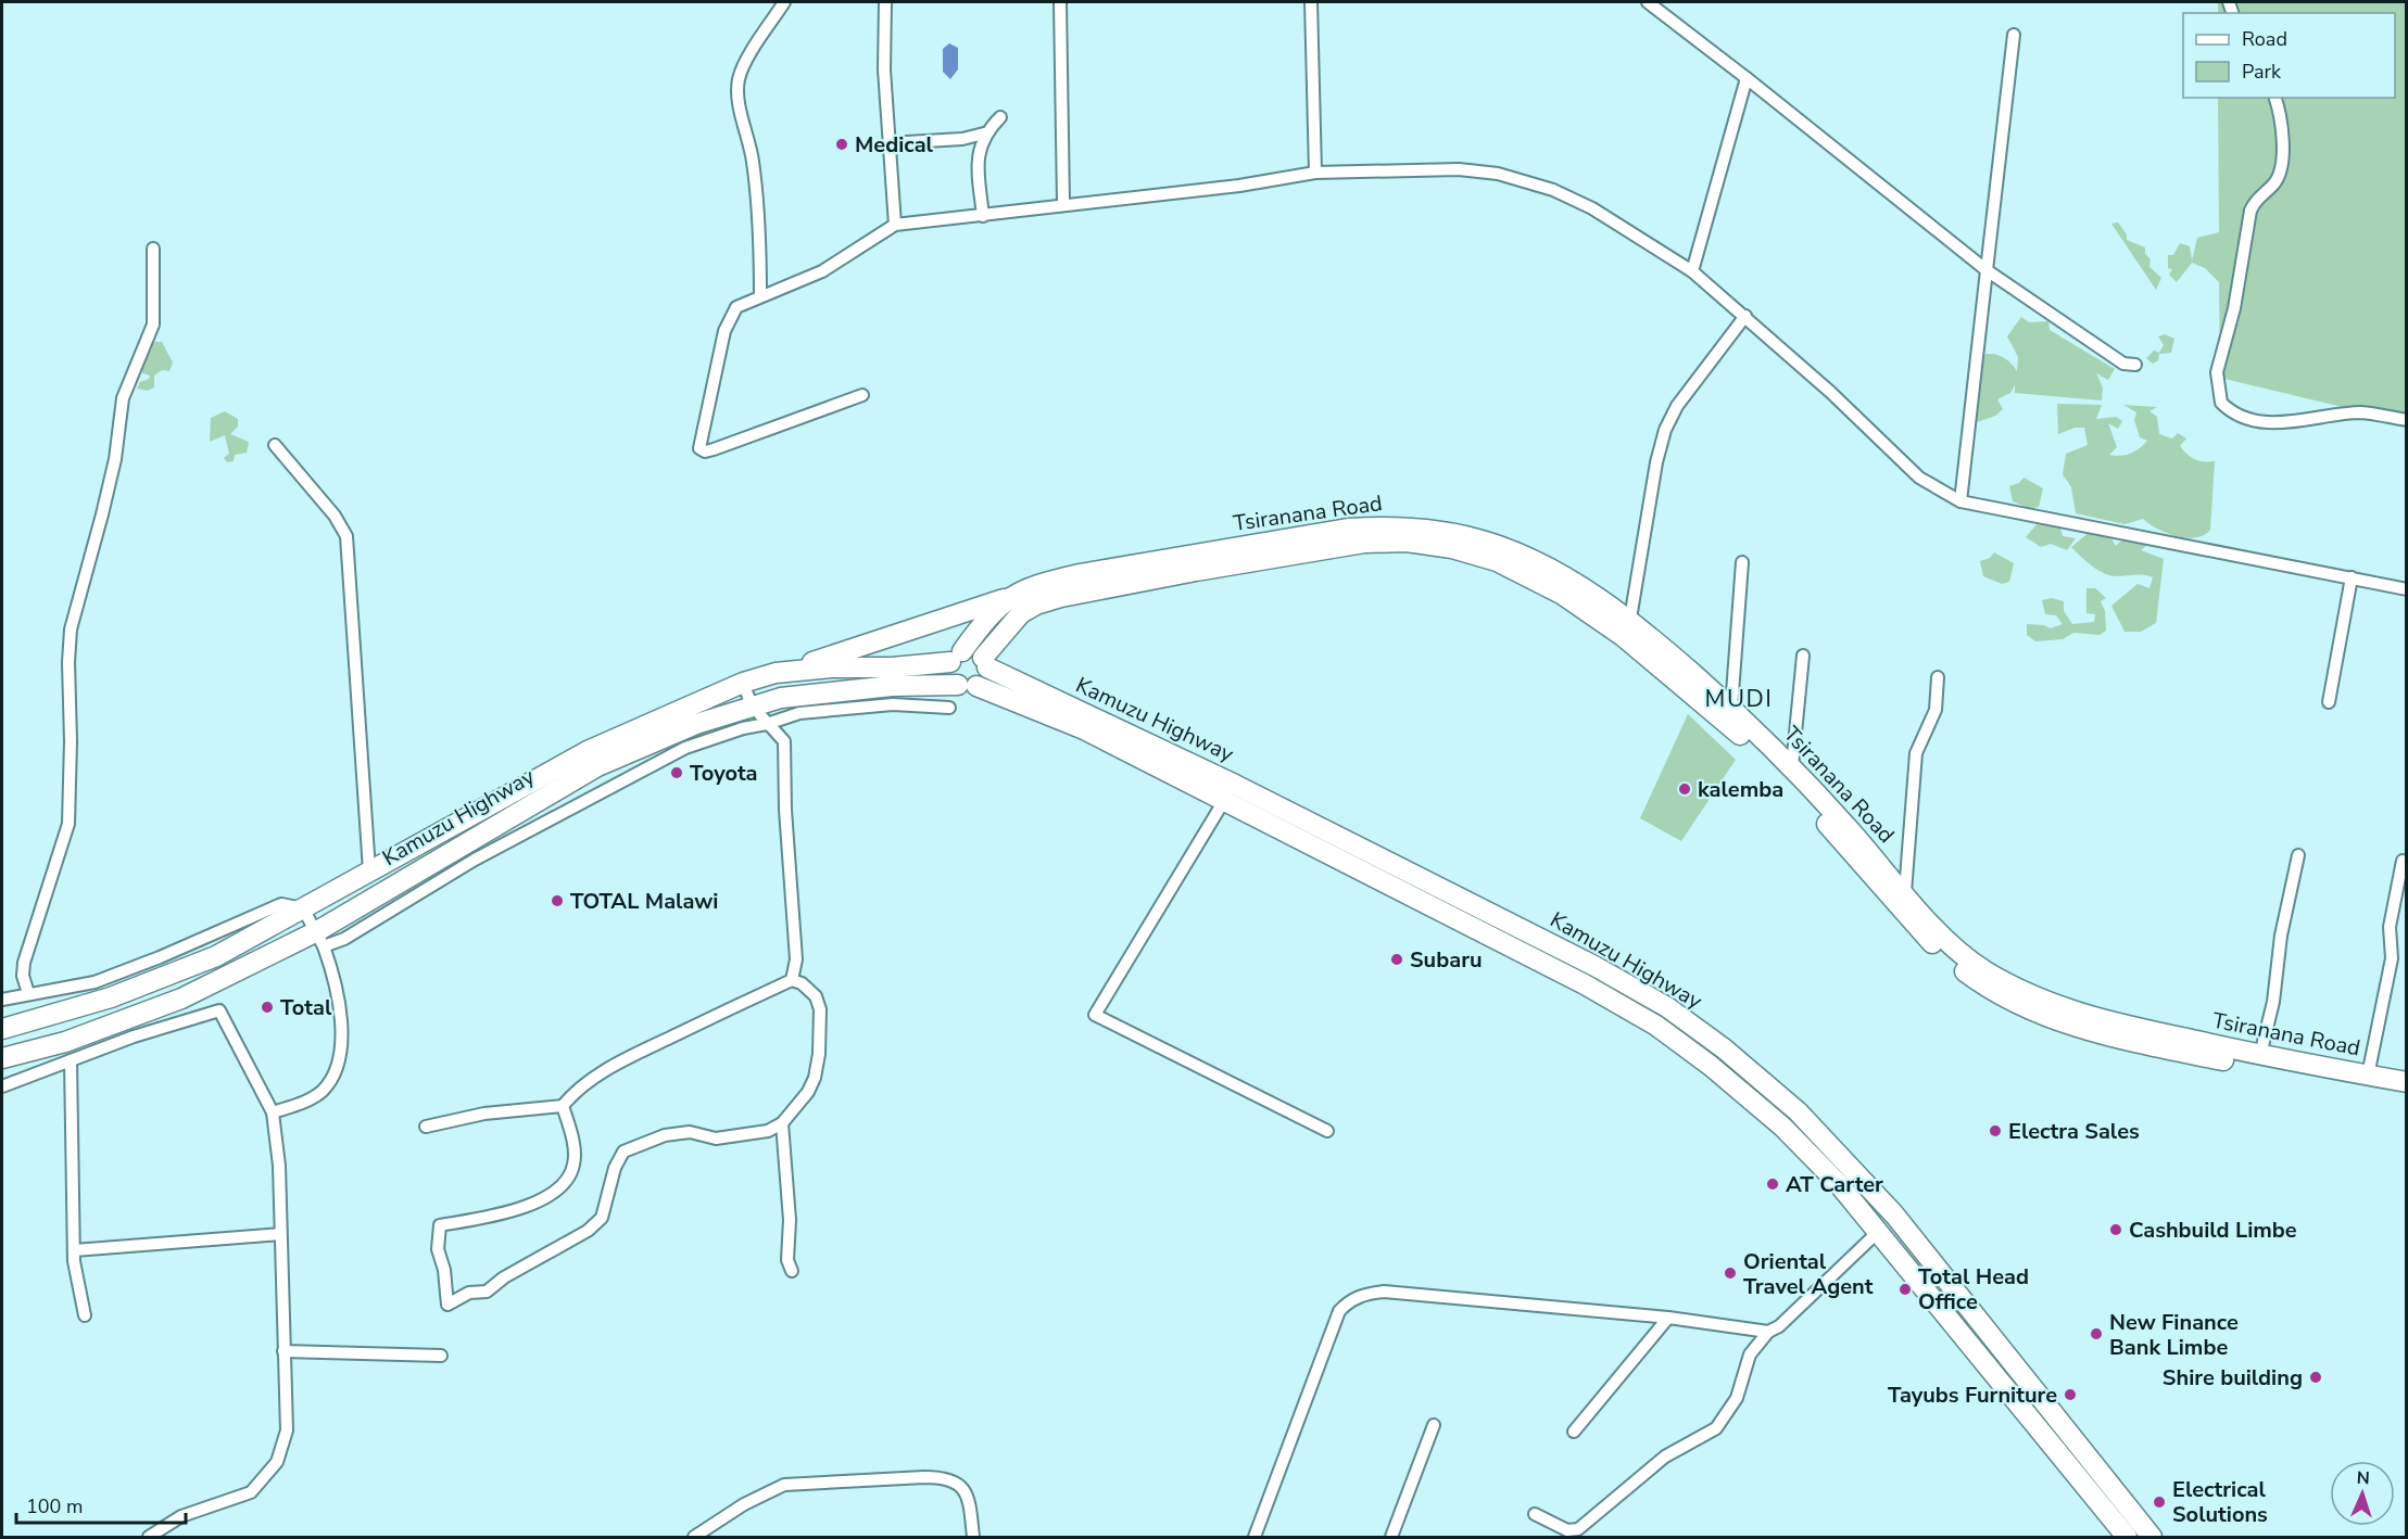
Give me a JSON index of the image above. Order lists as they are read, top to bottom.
{
  "streets": {
    "highway": ["Tsiranana Road", "Kamuzu Highway"]
  },
  "crossings": [
    ["Tsiranana Road", "Kamuzu Highway"]
  ],
  "districts": ["MUDI"],
  "places": [
    "Medical",
    "Toyota",
    "kalemba",
    "TOTAL Malawi",
    "Subaru",
    "Total",
    "Electra Sales",
    "AT Carter",
    "Cashbuild Limbe",
    "Oriental Travel Agent",
    "Total Head Office",
    "New Finance Bank Limbe",
    "Shire building",
    "Tayubs Furniture",
    "Electrical Solutions"
  ],
  "legend": ["Road", "Park"],
  "scale_bar": "100 m",
  "north": "top"
}
